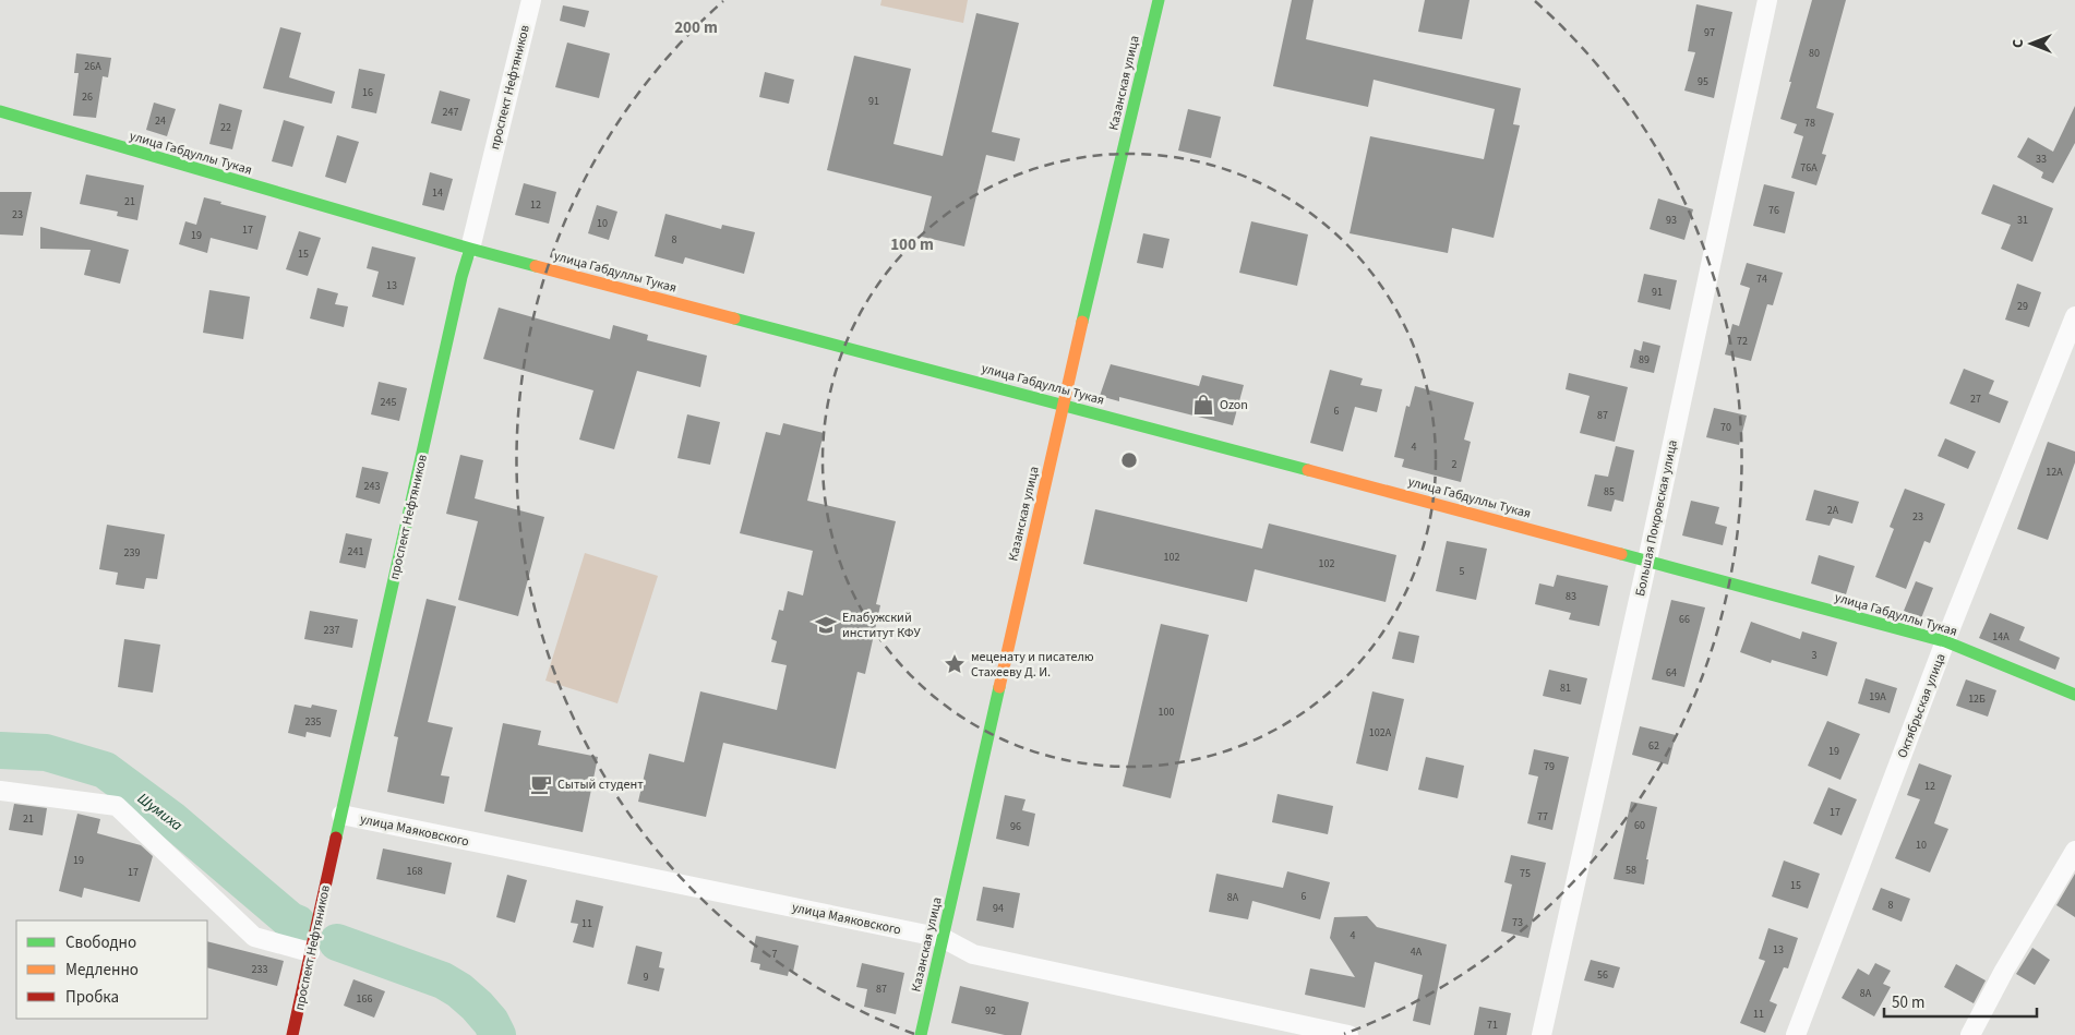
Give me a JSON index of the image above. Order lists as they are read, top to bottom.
{
  "streets": {
    "street": [
      "Казанская улица",
      "проспект Нефтяников",
      "улица Габдуллы Тукая",
      "Большая Покровская улица",
      "Октябрьская улица",
      "улица Маяковского"
    ]
  },
  "crossings": [
    ["Казанская улица", "улица Габдуллы Тукая"],
    ["Казанская улица", "улица Маяковского"],
    ["проспект Нефтяников", "улица Габдуллы Тукая"],
    ["проспект Нефтяников", "улица Маяковского"],
    ["улица Габдуллы Тукая", "Большая Покровская улица"],
    ["улица Габдуллы Тукая", "Октябрьская улица"]
  ],
  "water": ["Шумиха"],
  "places": {
    "shop": ["Ozon"],
    "school or university": ["Елабужский институт КФУ"],
    "place": ["меценату и писателю Стахееву Д. И."],
    "cafe": ["Сытый студент"]
  },
  "house_numbers": [
    "97",
    "80",
    "26А",
    "95",
    "16",
    "26",
    "91",
    "247",
    "24",
    "78",
    "22",
    "33",
    "76А",
    "14",
    "21",
    "12",
    "76",
    "23",
    "93",
    "31",
    "10",
    "17",
    "19",
    "8",
    "15",
    "74",
    "13",
    "91",
    "29",
    "72",
    "89",
    "27",
    "245",
    "6",
    "87",
    "70",
    "4",
    "2",
    "12А",
    "243",
    "85",
    "2А",
    "23",
    "241",
    "239",
    "102",
    "102",
    "5",
    "83",
    "66",
    "237",
    "14А",
    "3",
    "64",
    "81",
    "19А",
    "12Б",
    "100",
    "235",
    "102А",
    "62",
    "19",
    "79",
    "12",
    "17",
    "77",
    "21",
    "60",
    "96",
    "10",
    "19",
    "58",
    "168",
    "17",
    "75",
    "15",
    "6",
    "8А",
    "8",
    "94",
    "73",
    "11",
    "4",
    "13",
    "4А",
    "7",
    "233",
    "56",
    "9",
    "87",
    "8А",
    "166",
    "92",
    "11",
    "71"
  ],
  "legend": ["Свободно", "Медленно", "Пробка"],
  "scale_bar": "50 m",
  "north": "left",
  "rings": ["200 m", "100 m"]
}
